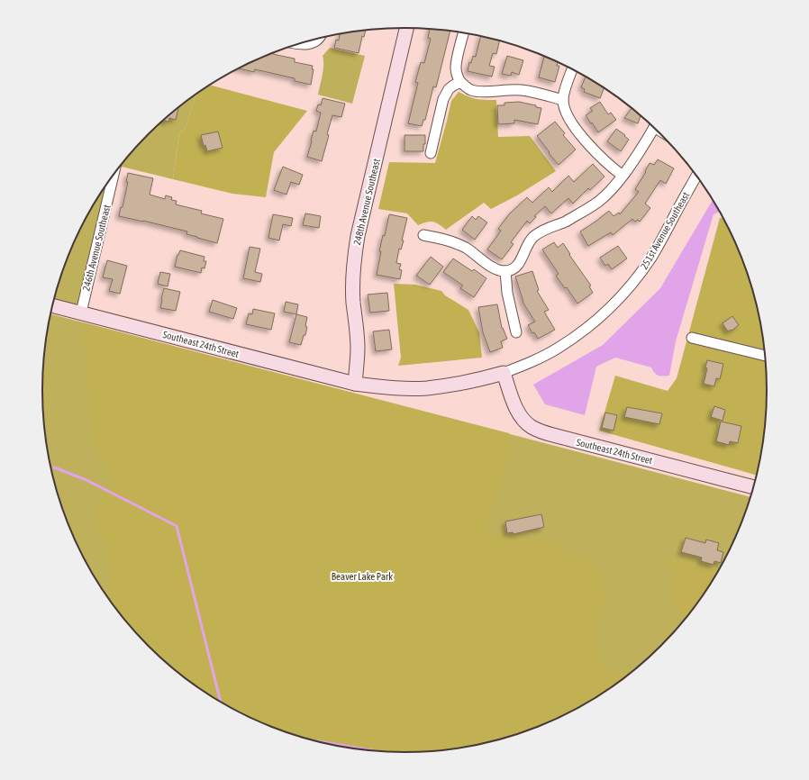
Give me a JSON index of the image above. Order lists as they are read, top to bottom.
{
  "streets": {
    "street": [
      "248th Avenue Southeast",
      "251st Avenue Southeast",
      "246th Avenue Southeast",
      "Southeast 24th Street"
    ]
  },
  "crossings": [
    ["248th Avenue Southeast", "251st Avenue Southeast"],
    ["248th Avenue Southeast", "Southeast 24th Street"],
    ["251st Avenue Southeast", "Southeast 24th Street"],
    ["246th Avenue Southeast", "Southeast 24th Street"]
  ],
  "parks": ["Beaver Lake Park"]
}
